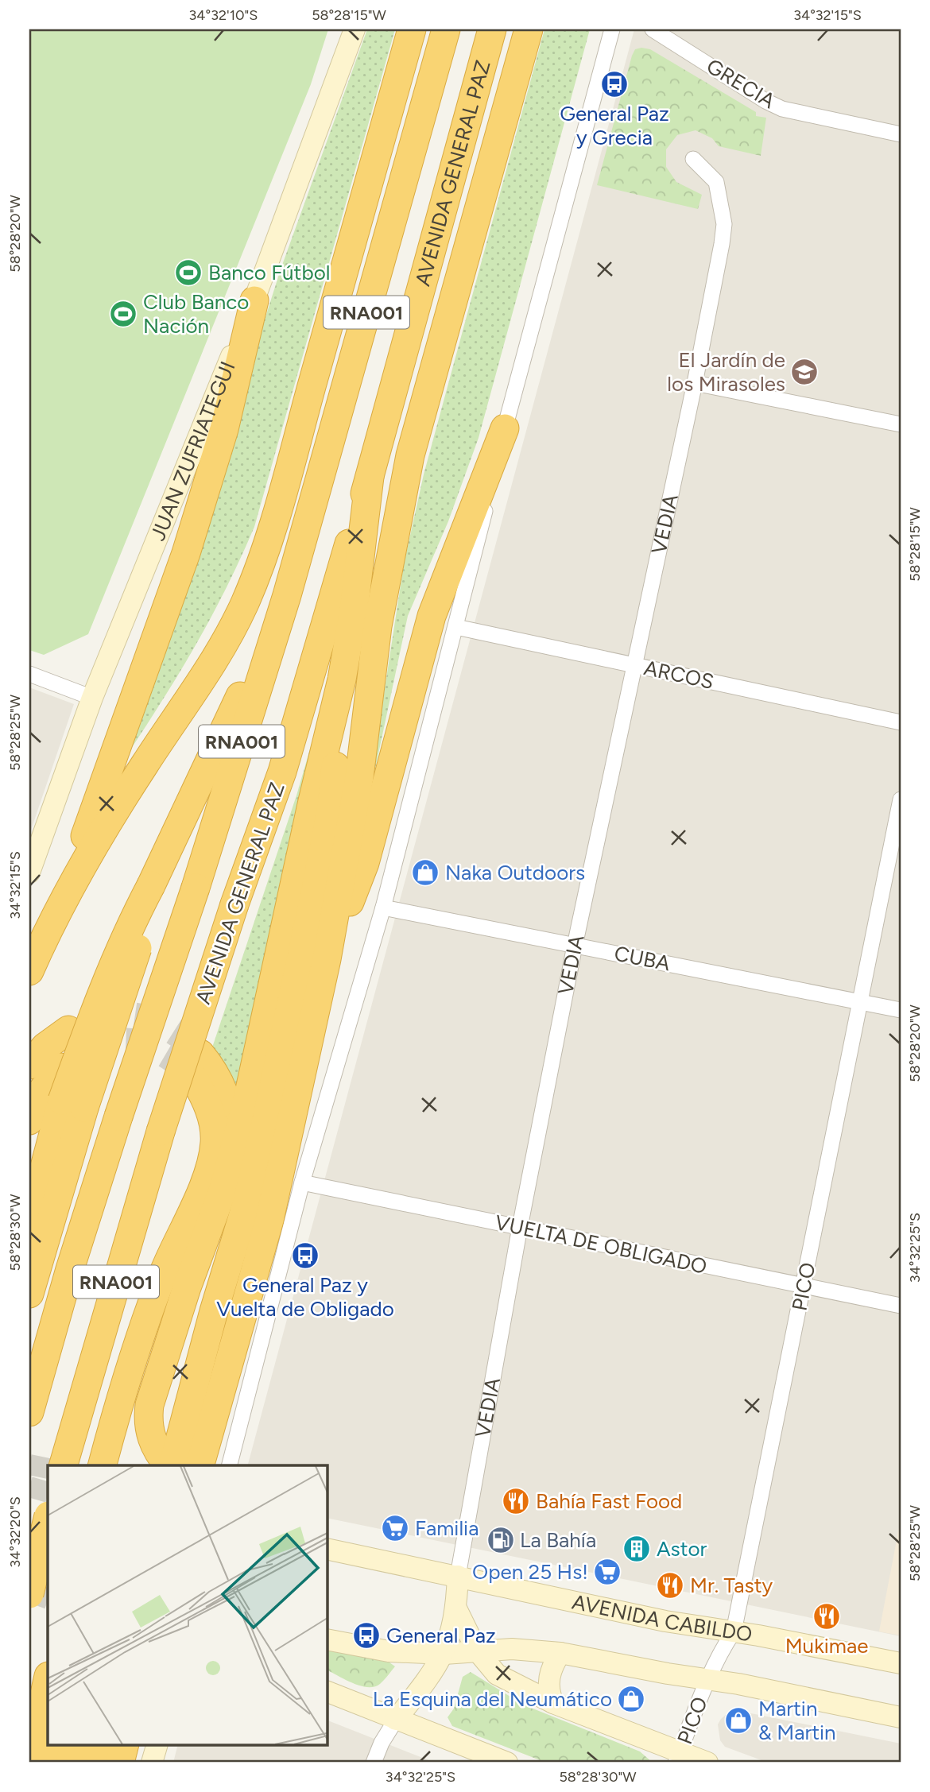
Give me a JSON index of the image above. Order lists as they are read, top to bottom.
{
  "streets": {
    "highway": ["AVENIDA GENERAL PAZ", "RNA001"],
    "main road": ["JUAN ZUFRIATEGUI", "VEDIA", "AVENIDA CABILDO"],
    "street": [
      "GRECIA",
      "ARCOS",
      "CUBA",
      "VUELTA DE OBLIGADO",
      "PICO"
    ]
  },
  "crossings": [
    ["VEDIA", "ARCOS"],
    ["VEDIA", "CUBA"],
    ["VEDIA", "VUELTA DE OBLIGADO"],
    ["VEDIA", "AVENIDA CABILDO"],
    ["CUBA", "PICO"],
    ["VUELTA DE OBLIGADO", "PICO"],
    ["PICO", "AVENIDA CABILDO"]
  ],
  "places": {
    "bus stop": ["General Paz y Grecia", "General Paz y Vuelta de Obligado", "General Paz"],
    "sports": ["Banco Fútbol", "Club Banco Nación"],
    "school or university": ["El Jardín de los Mirasoles"],
    "shop": ["Naka Outdoors", "La Esquina del Neumático", "Martin & Martin"],
    "restaurant": ["Bahía Fast Food", "Mr. Tasty", "Mukimae"],
    "supermarket": ["Familia", "Open 25 Hs!"],
    "fuel station": ["La Bahía"],
    "building": ["Astor"]
  },
  "coordinates": [
    "34°32'10\"S",
    "58°28'15\"W",
    "34°32'15\"S",
    "58°28'20\"W",
    "58°28'25\"W",
    "58°28'30\"W",
    "34°32'25\"S",
    "34°32'20\"S"
  ]
}
